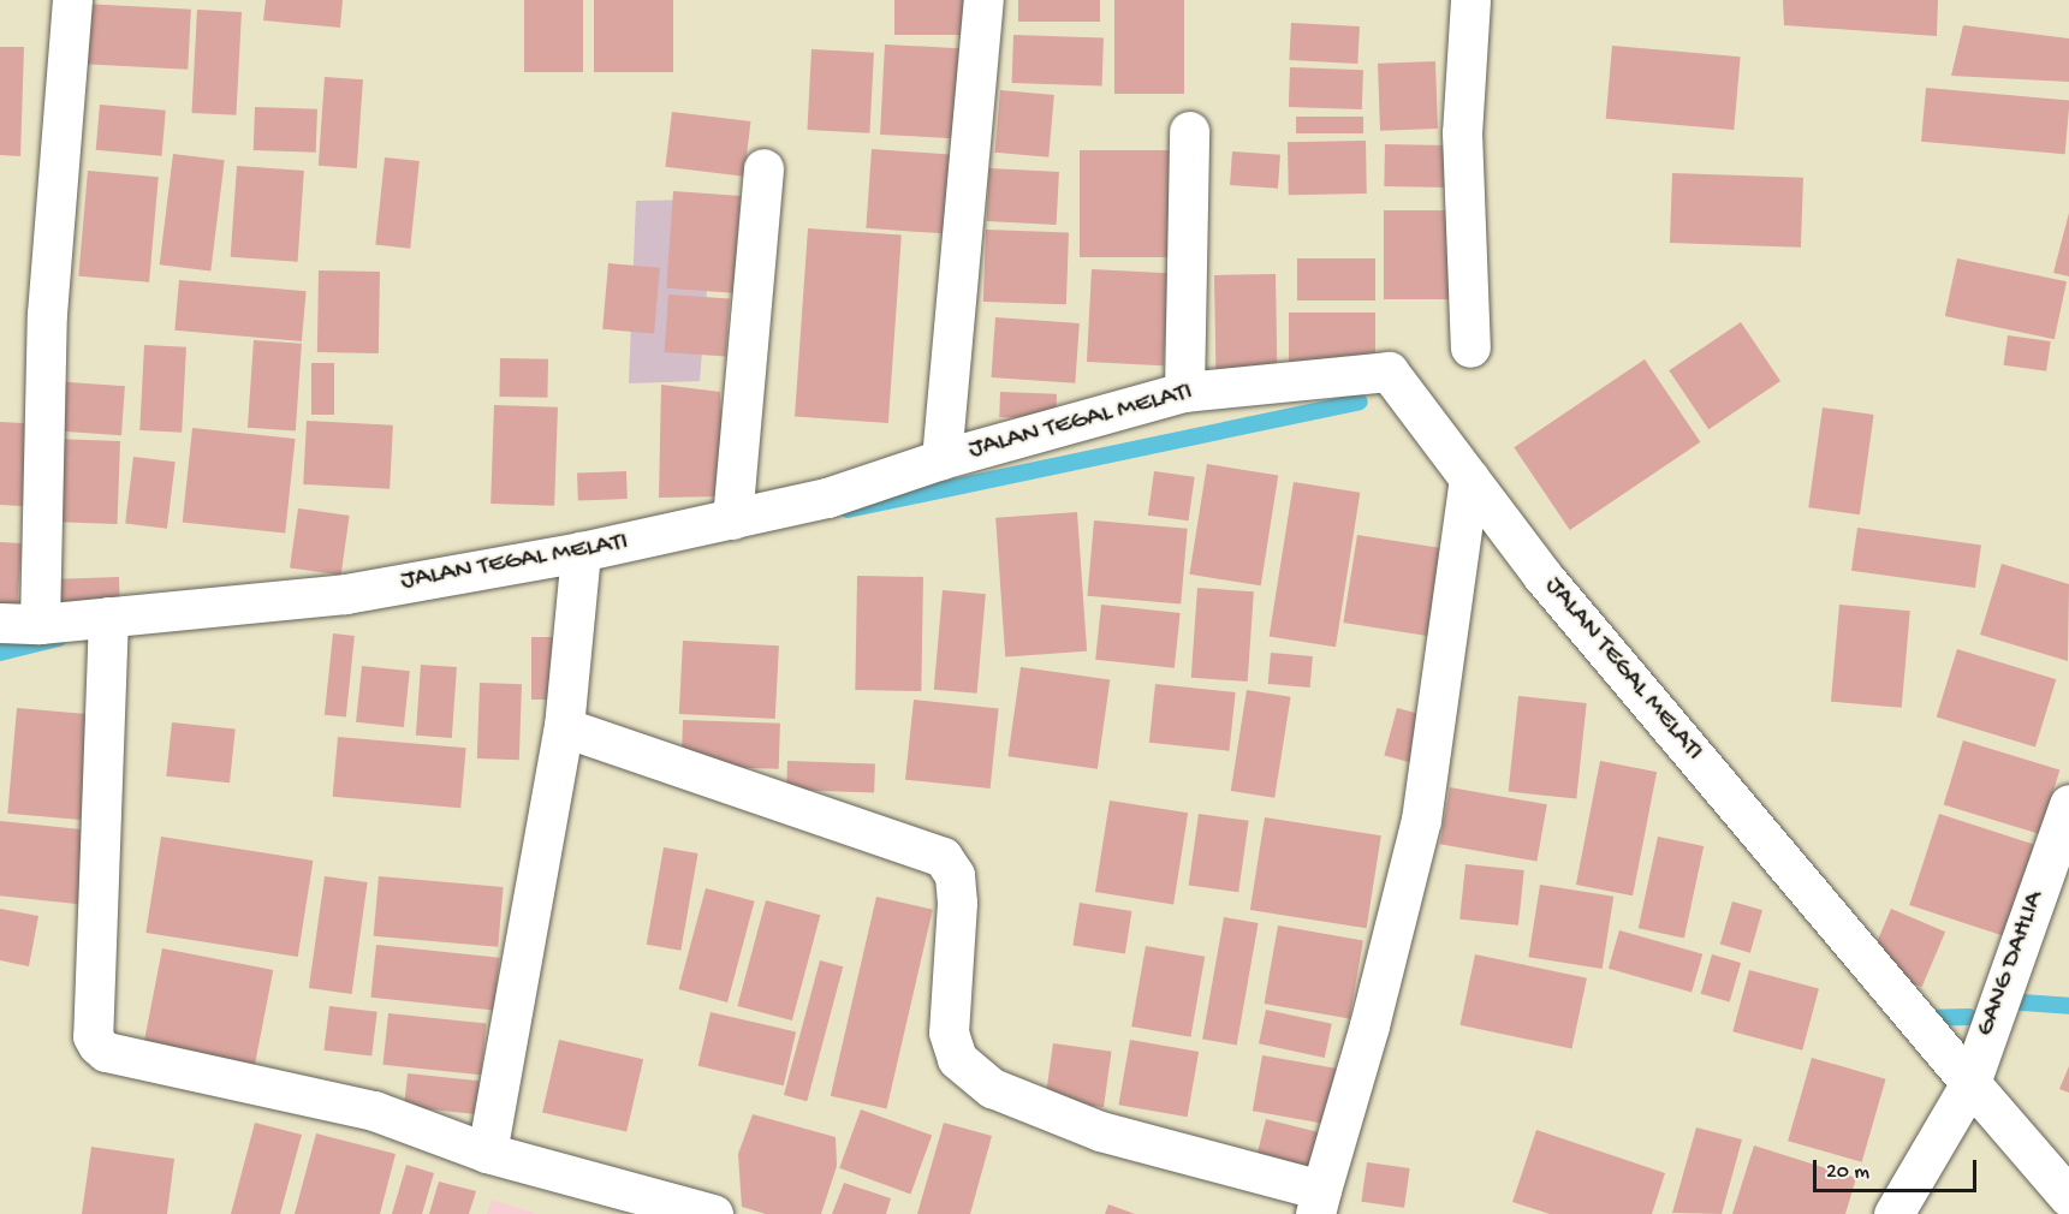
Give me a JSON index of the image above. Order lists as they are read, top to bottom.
{
  "streets": {
    "street": ["JALAN TEGAL MELATI", "GANG DAHLIA"]
  },
  "crossings": [
    ["JALAN TEGAL MELATI", "GANG DAHLIA"]
  ],
  "scale_bar": "20 m"
}
